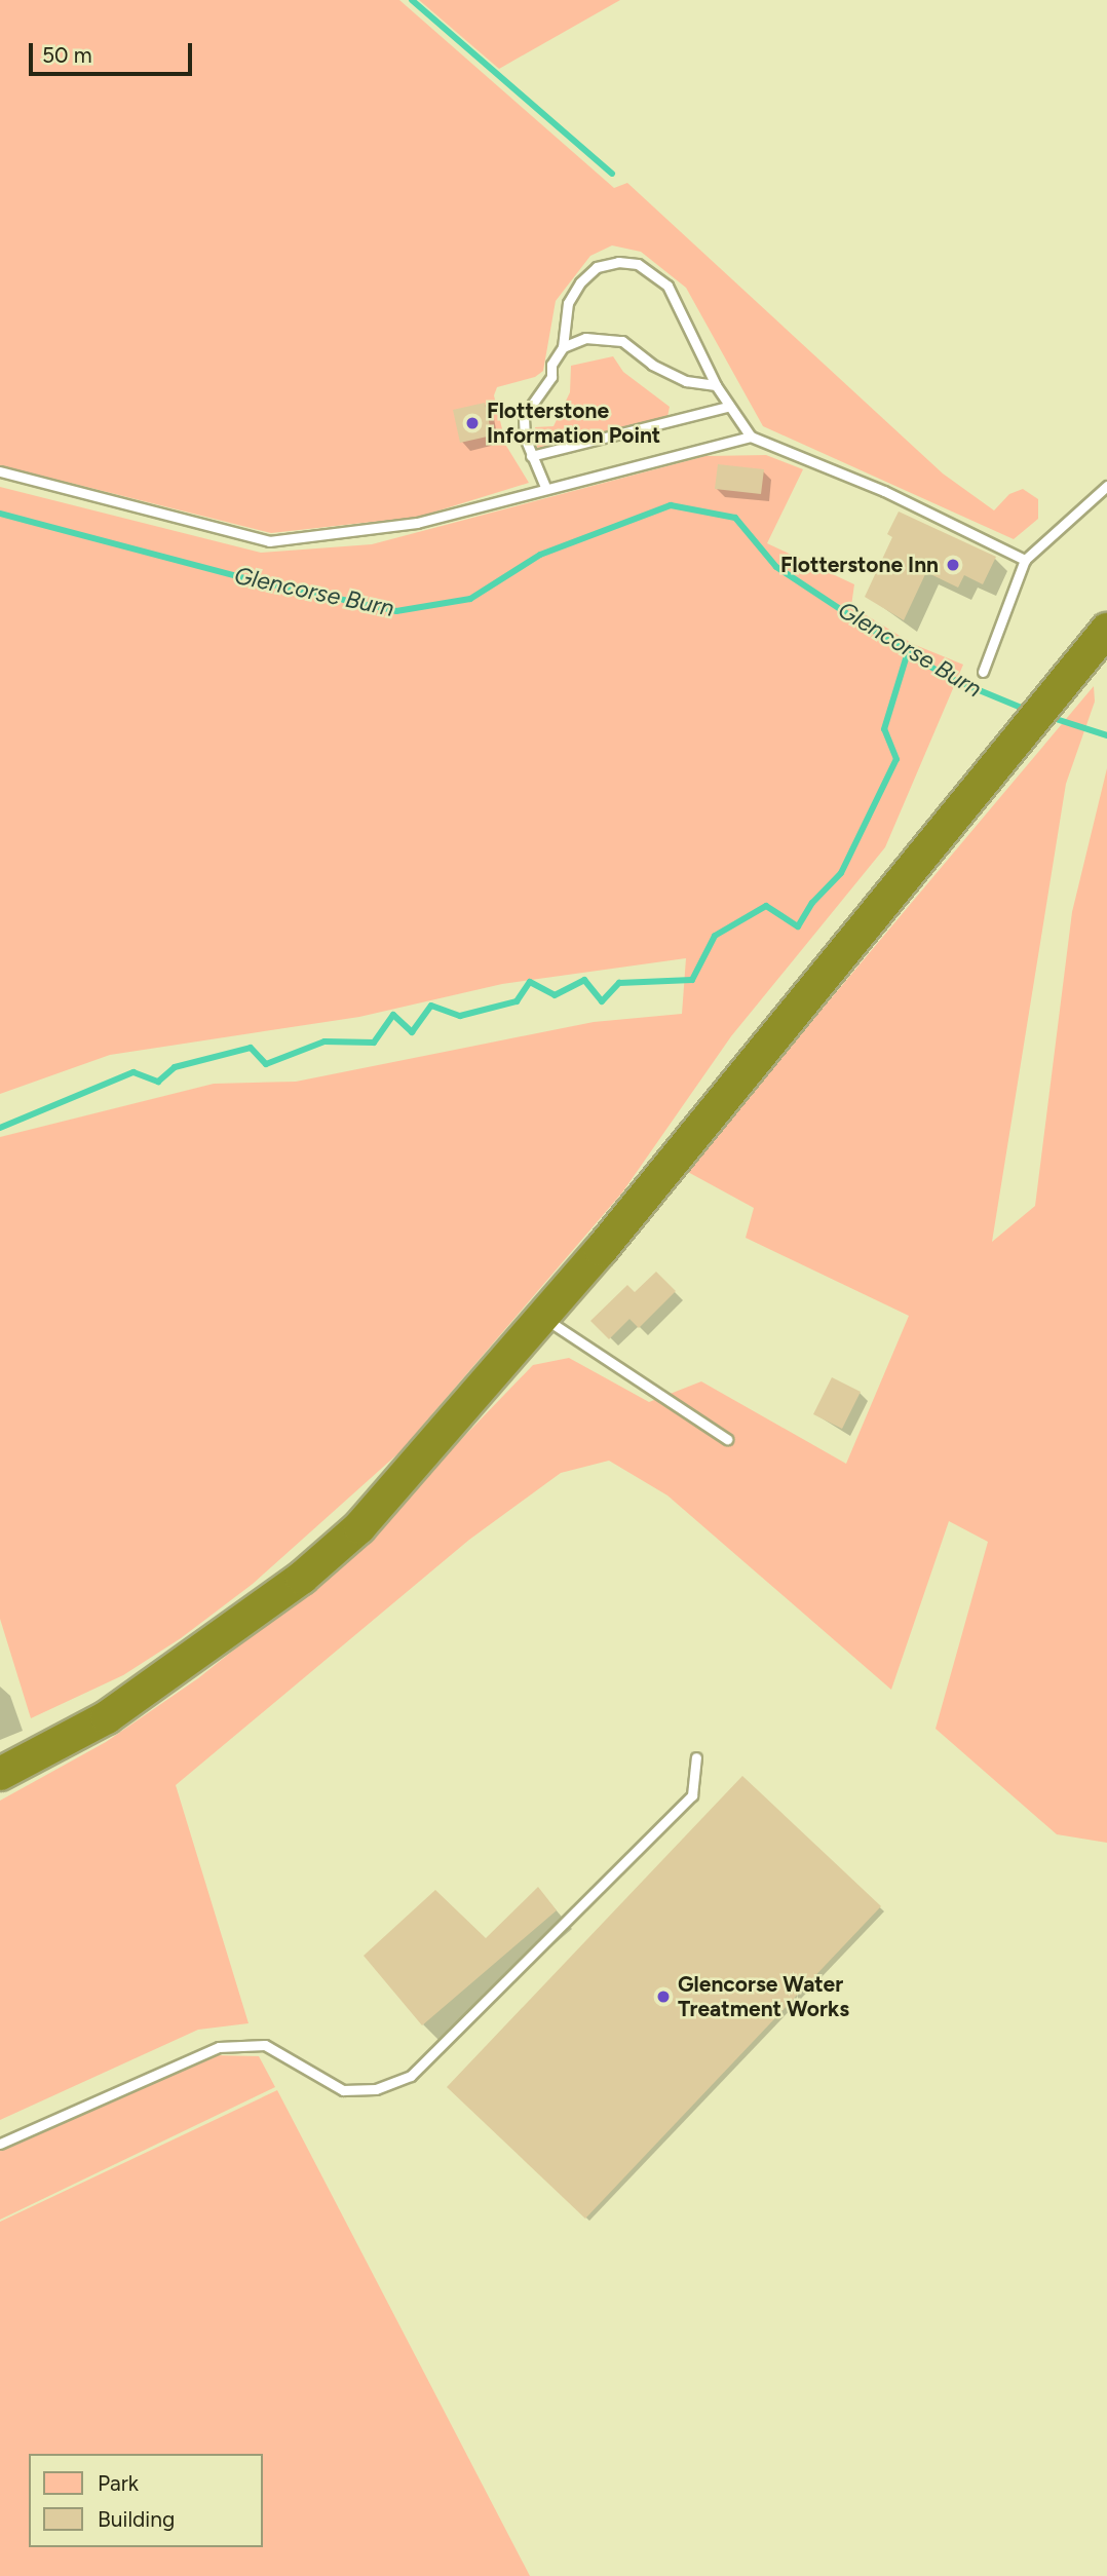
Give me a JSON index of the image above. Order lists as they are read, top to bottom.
{
  "water": ["Glencorse Burn"],
  "places": ["Flotterstone Information Point", "Flotterstone Inn", "Glencorse Water Treatment Works"],
  "legend": ["Park", "Building"],
  "scale_bar": "50 m"
}
